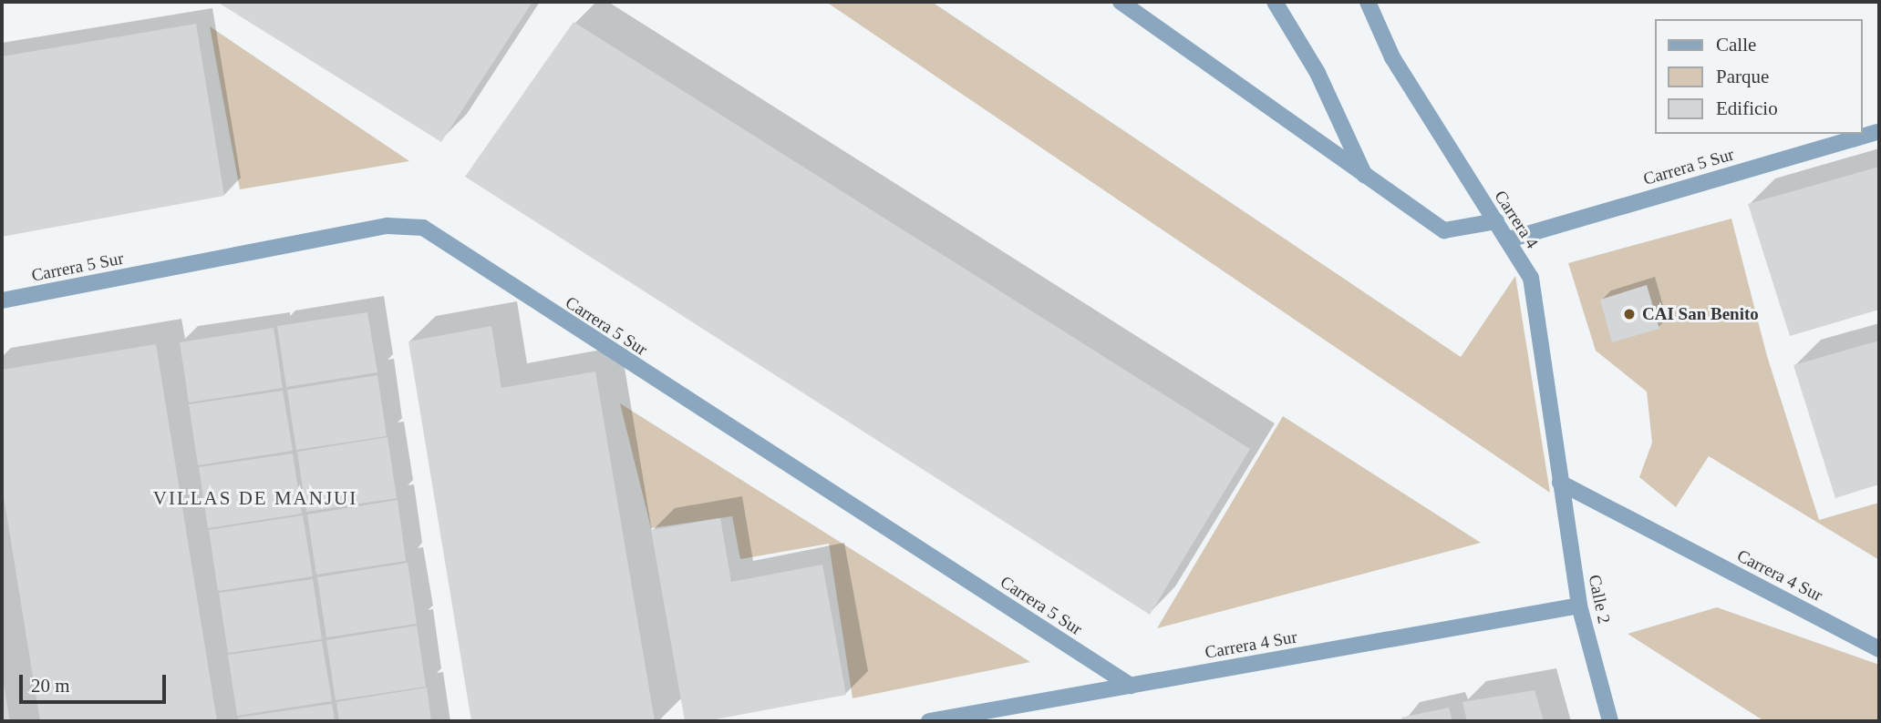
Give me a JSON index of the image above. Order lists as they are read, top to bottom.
{
  "streets": {
    "street": [
      "Carrera 5 Sur",
      "Carrera 4",
      "Carrera 4 Sur",
      "Calle 2"
    ]
  },
  "crossings": [
    ["Carrera 5 Sur", "Carrera 4"],
    ["Carrera 5 Sur", "Carrera 4 Sur"],
    ["Carrera 4", "Carrera 4 Sur"],
    ["Carrera 4", "Calle 2"],
    ["Carrera 4 Sur", "Calle 2"]
  ],
  "districts": ["VILLAS DE MANJUI"],
  "places": ["CAI San Benito"],
  "legend": ["Calle", "Parque", "Edificio"],
  "scale_bar": "20 m"
}
